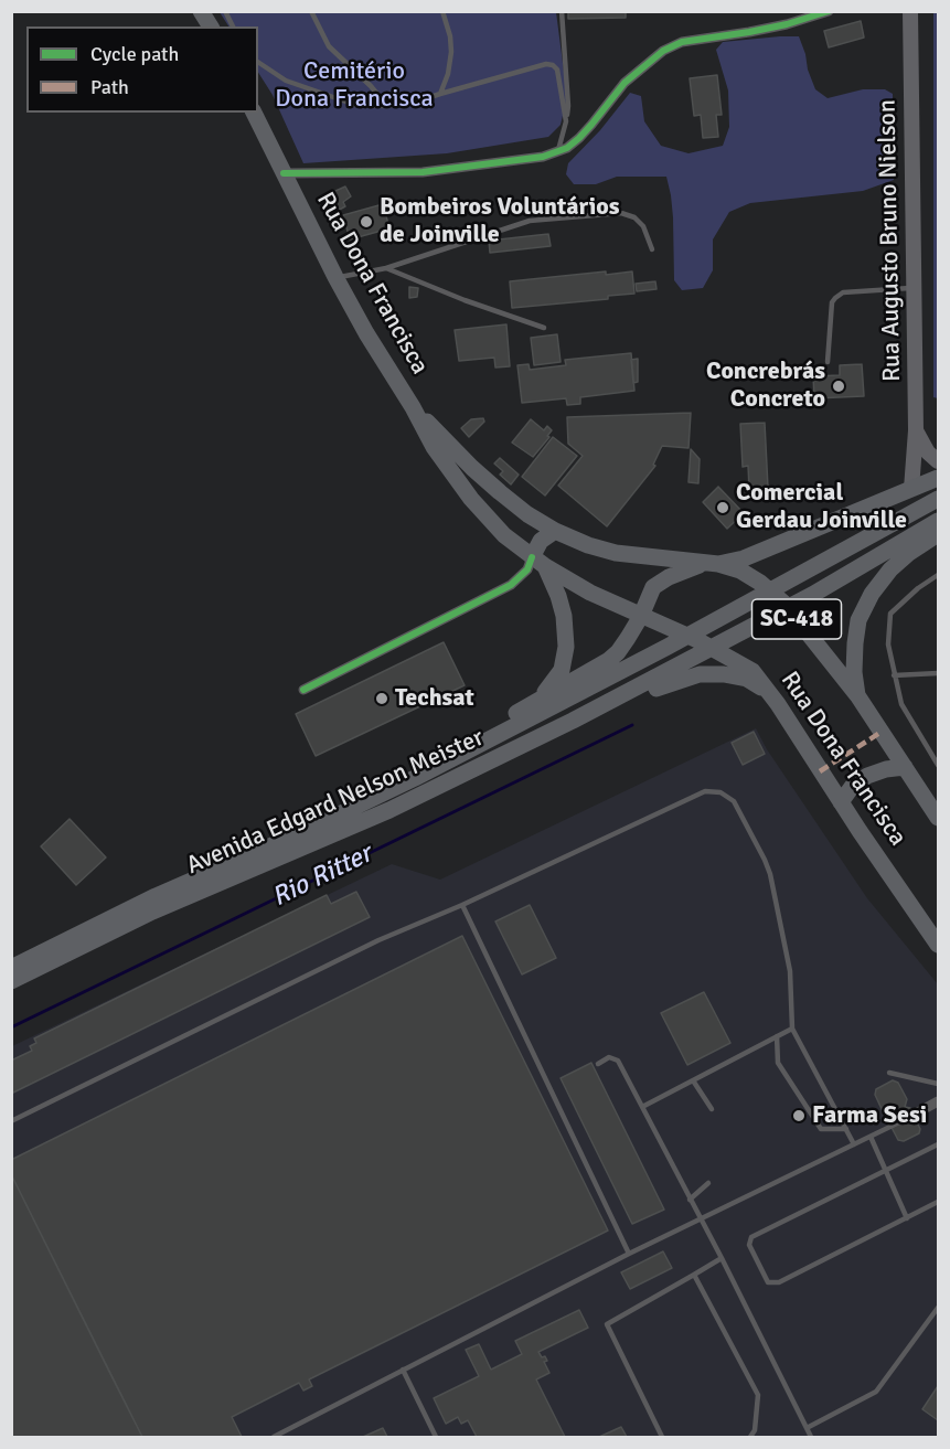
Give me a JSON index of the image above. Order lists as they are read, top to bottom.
{
  "streets": {
    "main road": [
      "Rua Augusto Bruno Nielson",
      "Rua Dona Francisca",
      "SC-418",
      "Avenida Edgard Nelson Meister"
    ]
  },
  "water": ["Rio Ritter"],
  "parks": ["Cemitério Dona Francisca"],
  "places": [
    "Bombeiros Voluntários de Joinville",
    "Concrebrás Concreto",
    "Comercial Gerdau Joinville",
    "Techsat",
    "Farma Sesi"
  ],
  "legend": ["Cycle path", "Path"]
}
